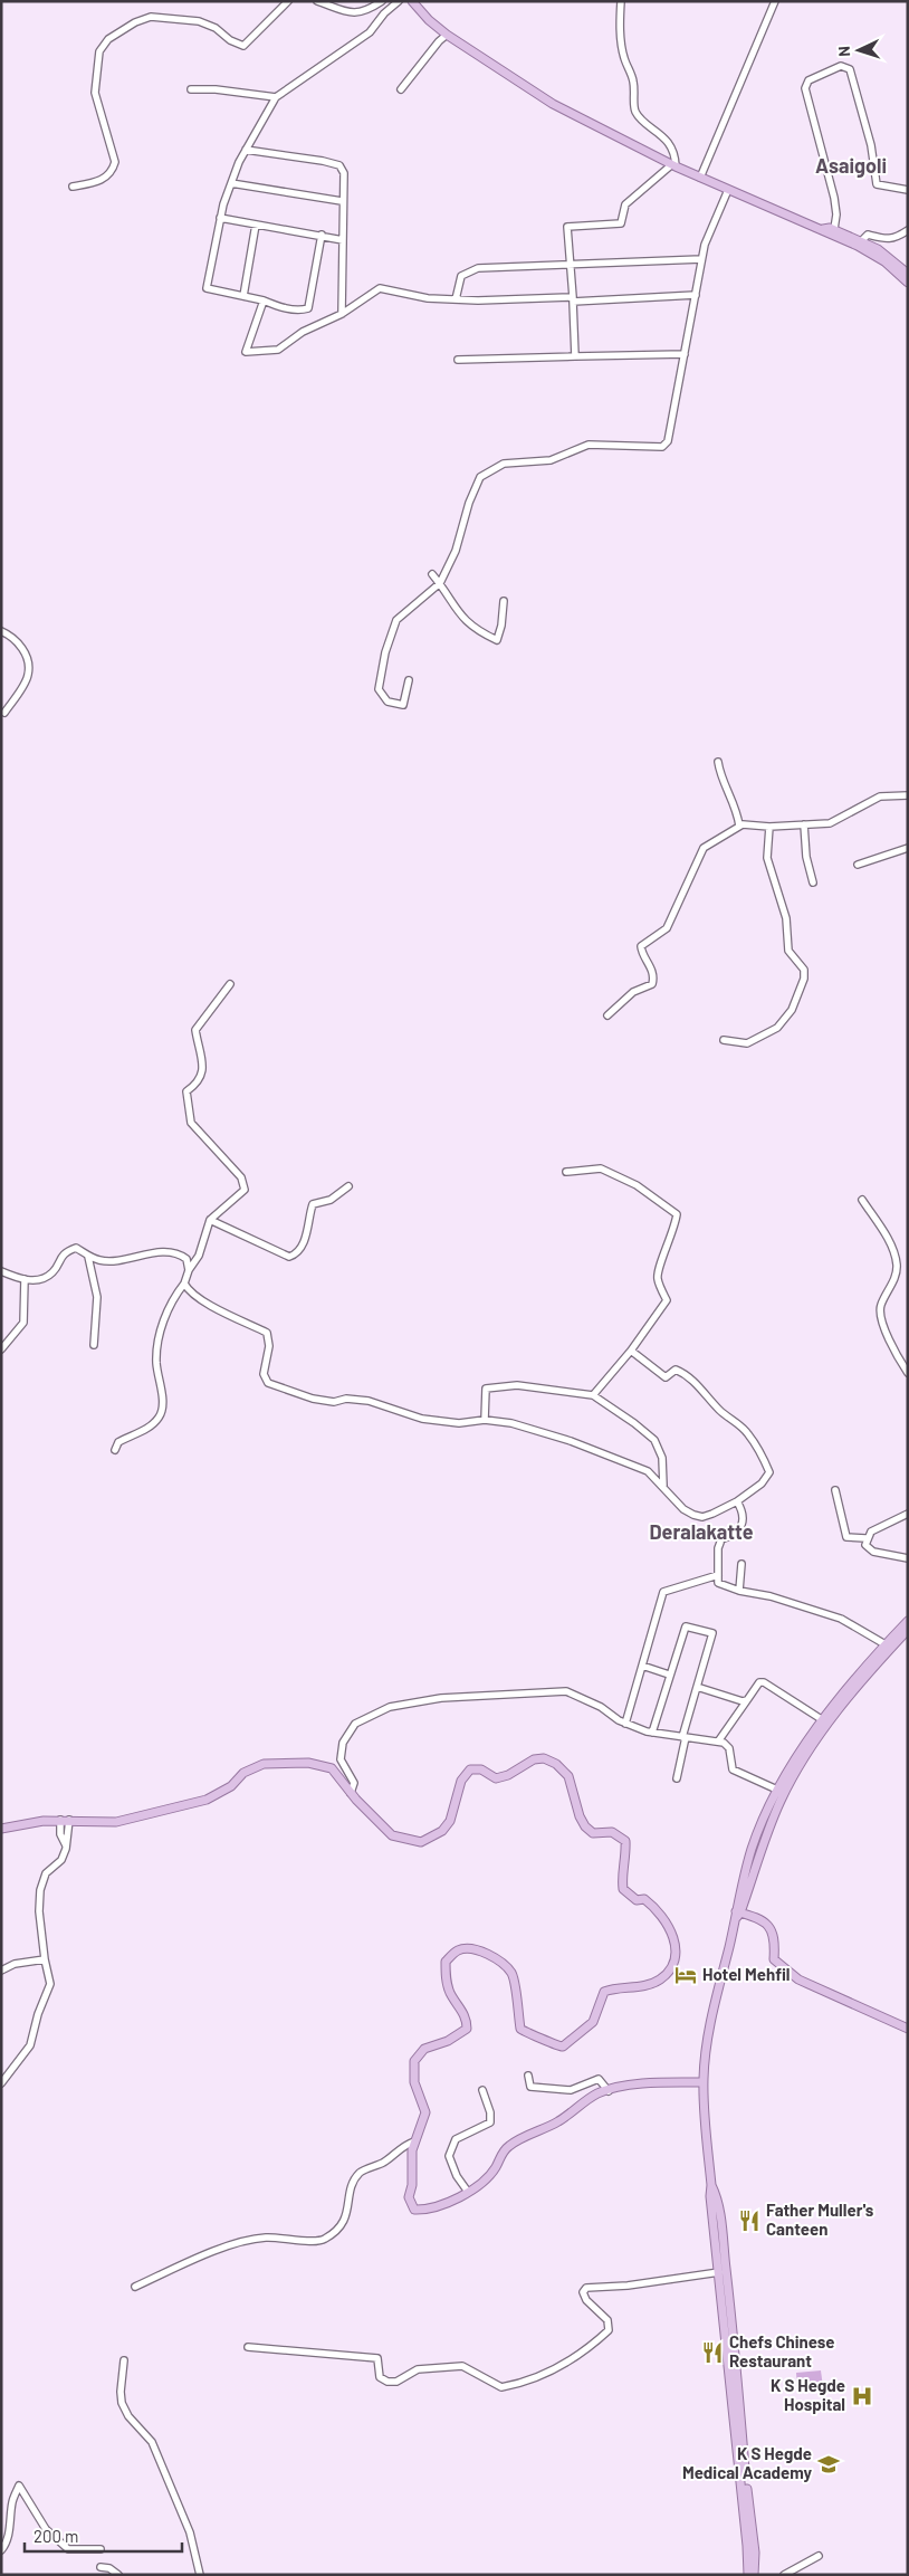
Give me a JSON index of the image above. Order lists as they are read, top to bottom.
{
  "districts": ["Asaigoli", "Deralakatte"],
  "places": {
    "hotel": ["Hotel Mehfil"],
    "restaurant": ["Father Muller's Canteen", "Chefs Chinese Restaurant"],
    "hospital": ["K S Hegde Hospital"],
    "school or university": ["K S Hegde Medical Academy"]
  },
  "scale_bar": "200 m",
  "north": "left"
}
